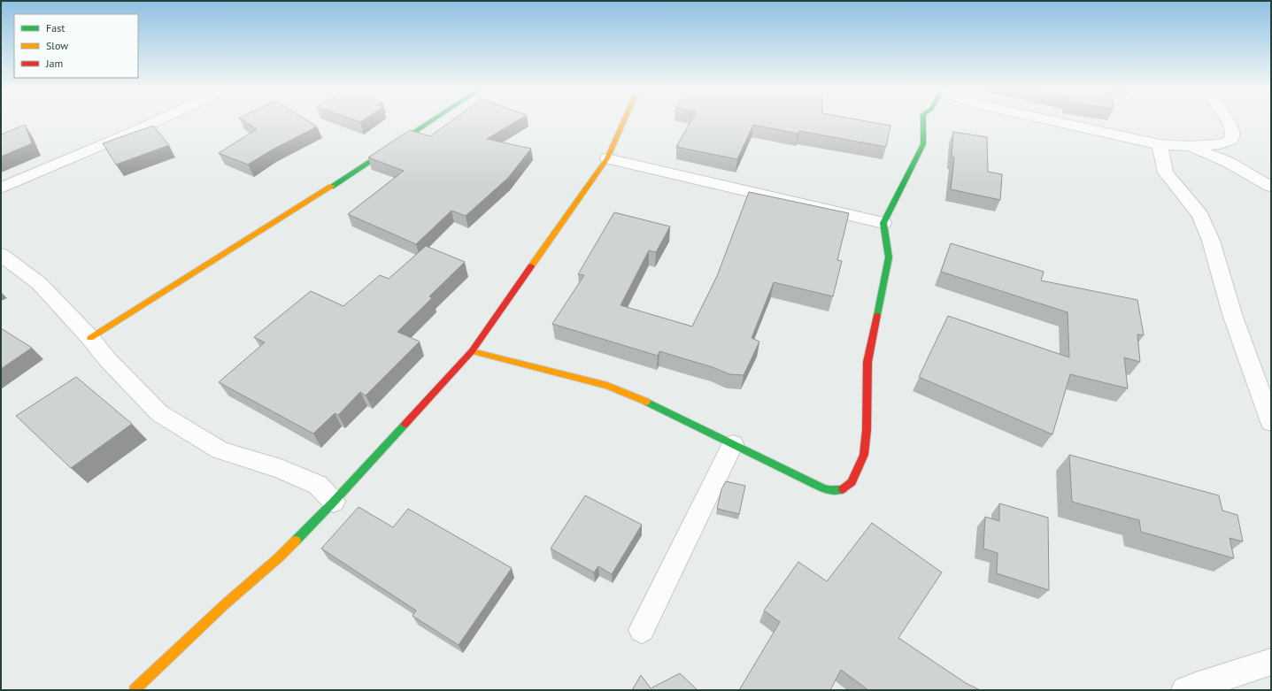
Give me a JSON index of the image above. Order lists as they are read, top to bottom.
{
  "legend": ["Fast", "Slow", "Jam"]
}
